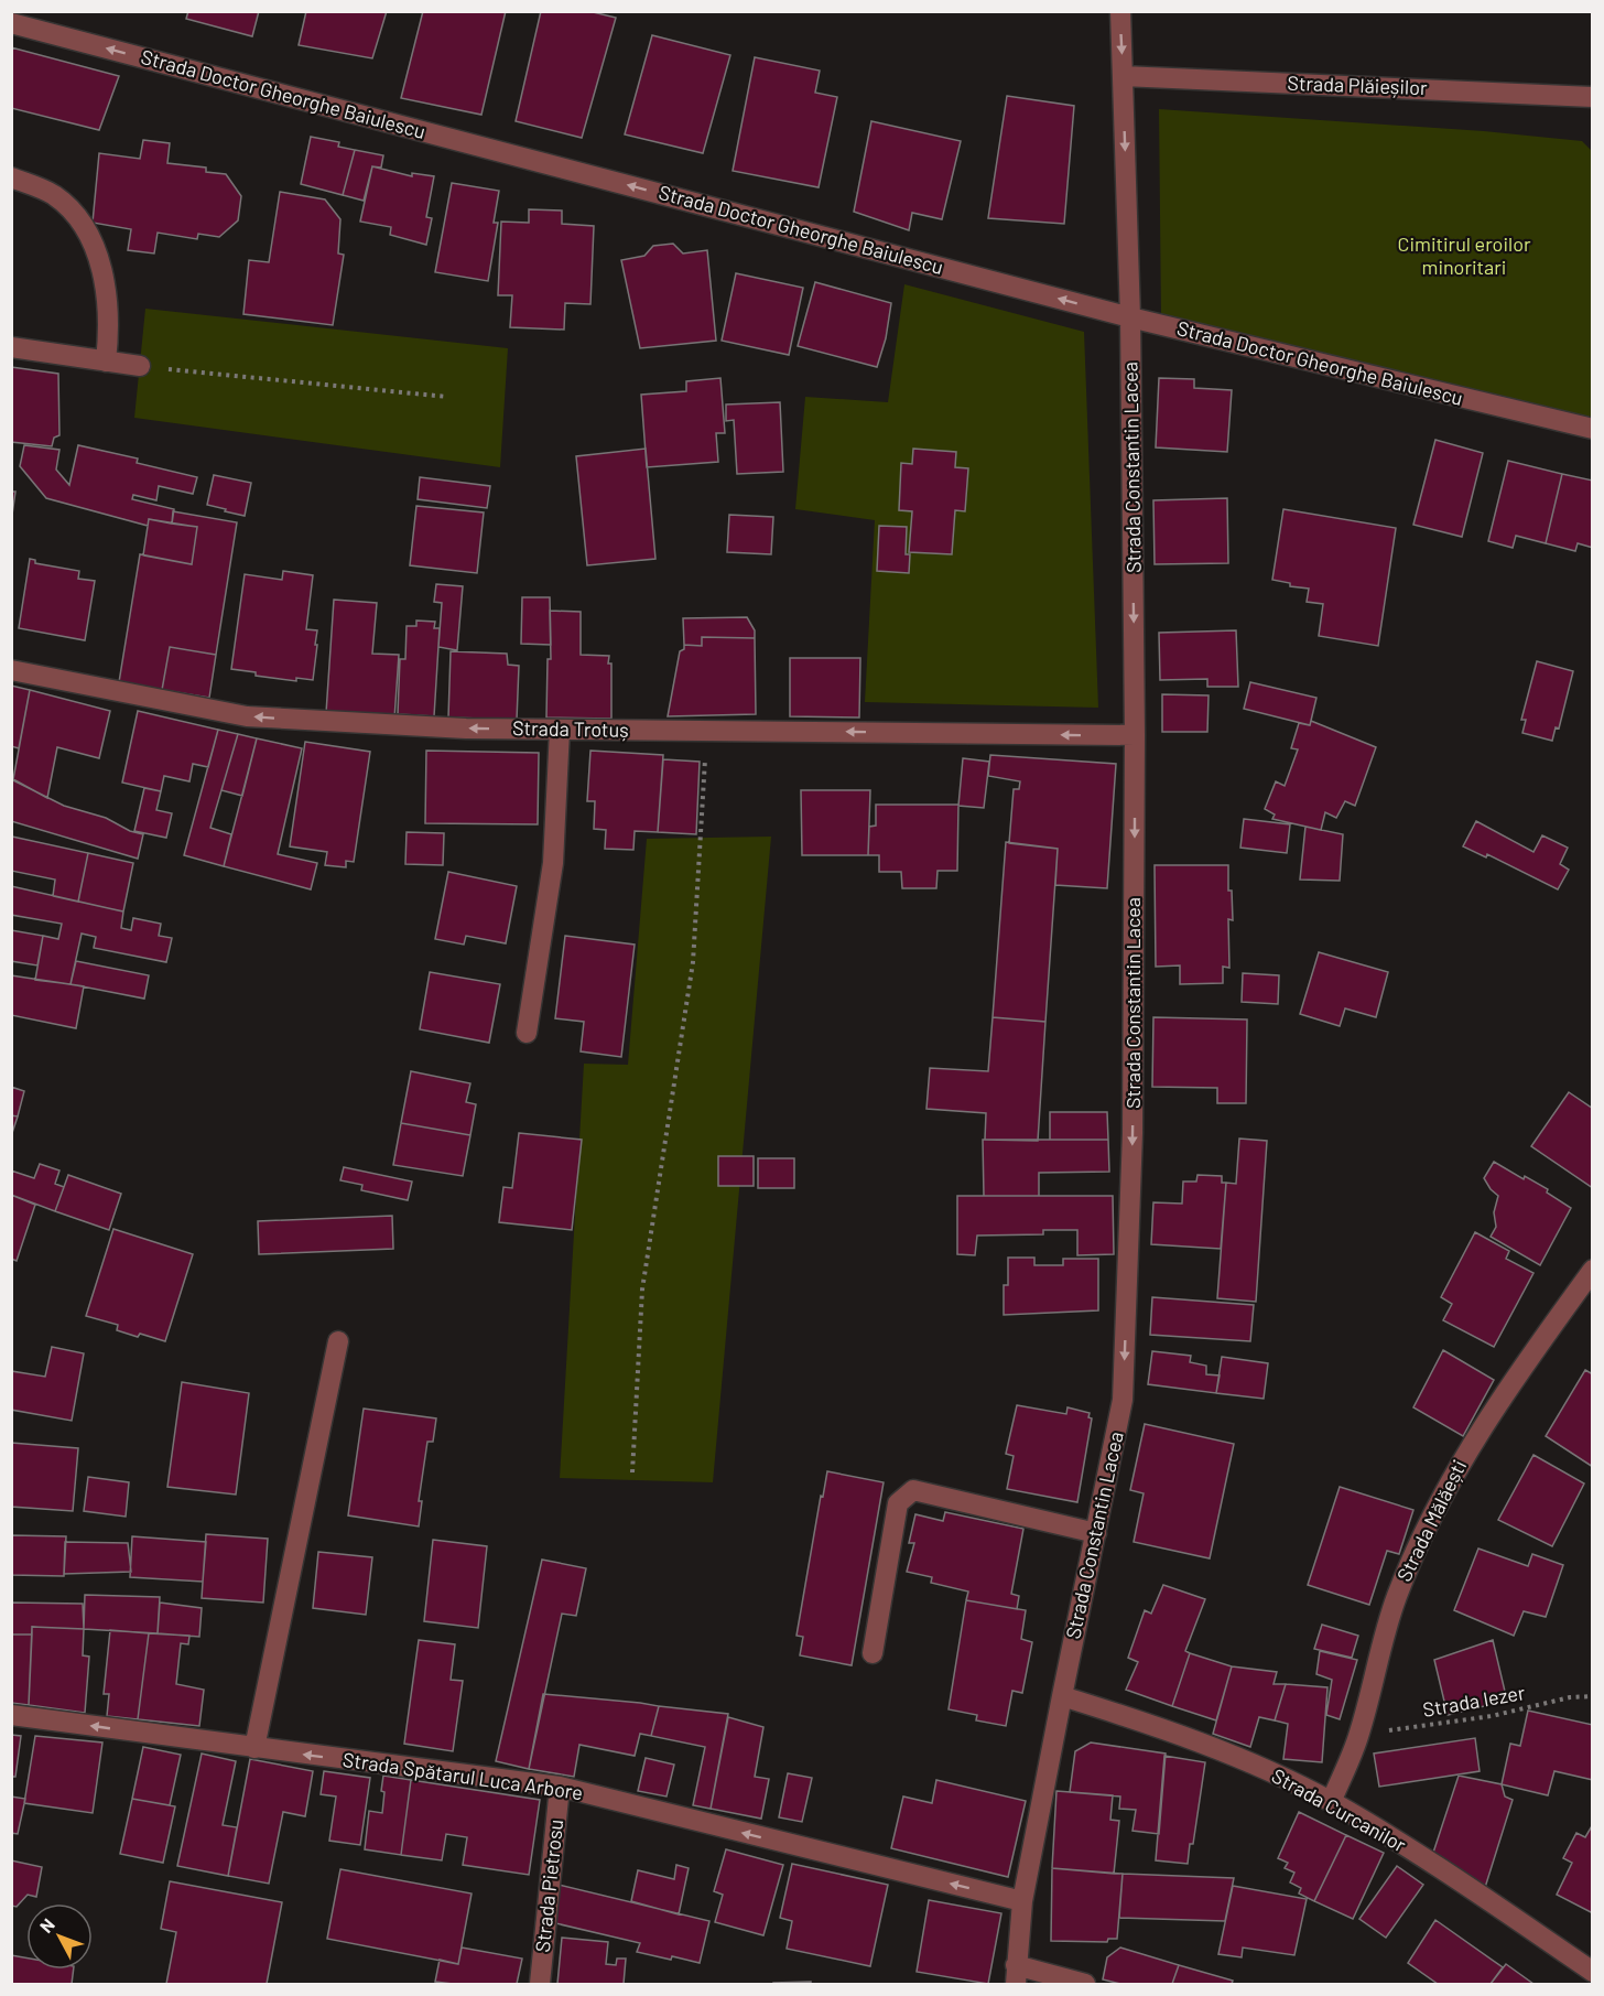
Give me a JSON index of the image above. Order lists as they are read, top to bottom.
{
  "streets": {
    "street": [
      "Strada Plăieșilor",
      "Strada Doctor Gheorghe Baiulescu",
      "Strada Constantin Lacea",
      "Strada Trotuș",
      "Strada Mălăești",
      "Strada Spătarul Luca Arbore",
      "Strada Curcanilor",
      "Strada Pietrosu"
    ],
    "path": ["Strada Iezer"]
  },
  "crossings": [
    ["Strada Plăieșilor", "Strada Constantin Lacea"],
    ["Strada Doctor Gheorghe Baiulescu", "Strada Constantin Lacea"],
    ["Strada Constantin Lacea", "Strada Trotuș"],
    ["Strada Constantin Lacea", "Strada Spătarul Luca Arbore"],
    ["Strada Constantin Lacea", "Strada Curcanilor"],
    ["Strada Mălăești", "Strada Iezer"],
    ["Strada Mălăești", "Strada Curcanilor"],
    ["Strada Spătarul Luca Arbore", "Strada Pietrosu"]
  ],
  "one_way": [
    "Strada Doctor Gheorghe Baiulescu",
    "Strada Constantin Lacea",
    "Strada Trotuș",
    "Strada Spătarul Luca Arbore"
  ],
  "parks": ["Cimitirul eroilor minoritari"],
  "north": "top left"
}
